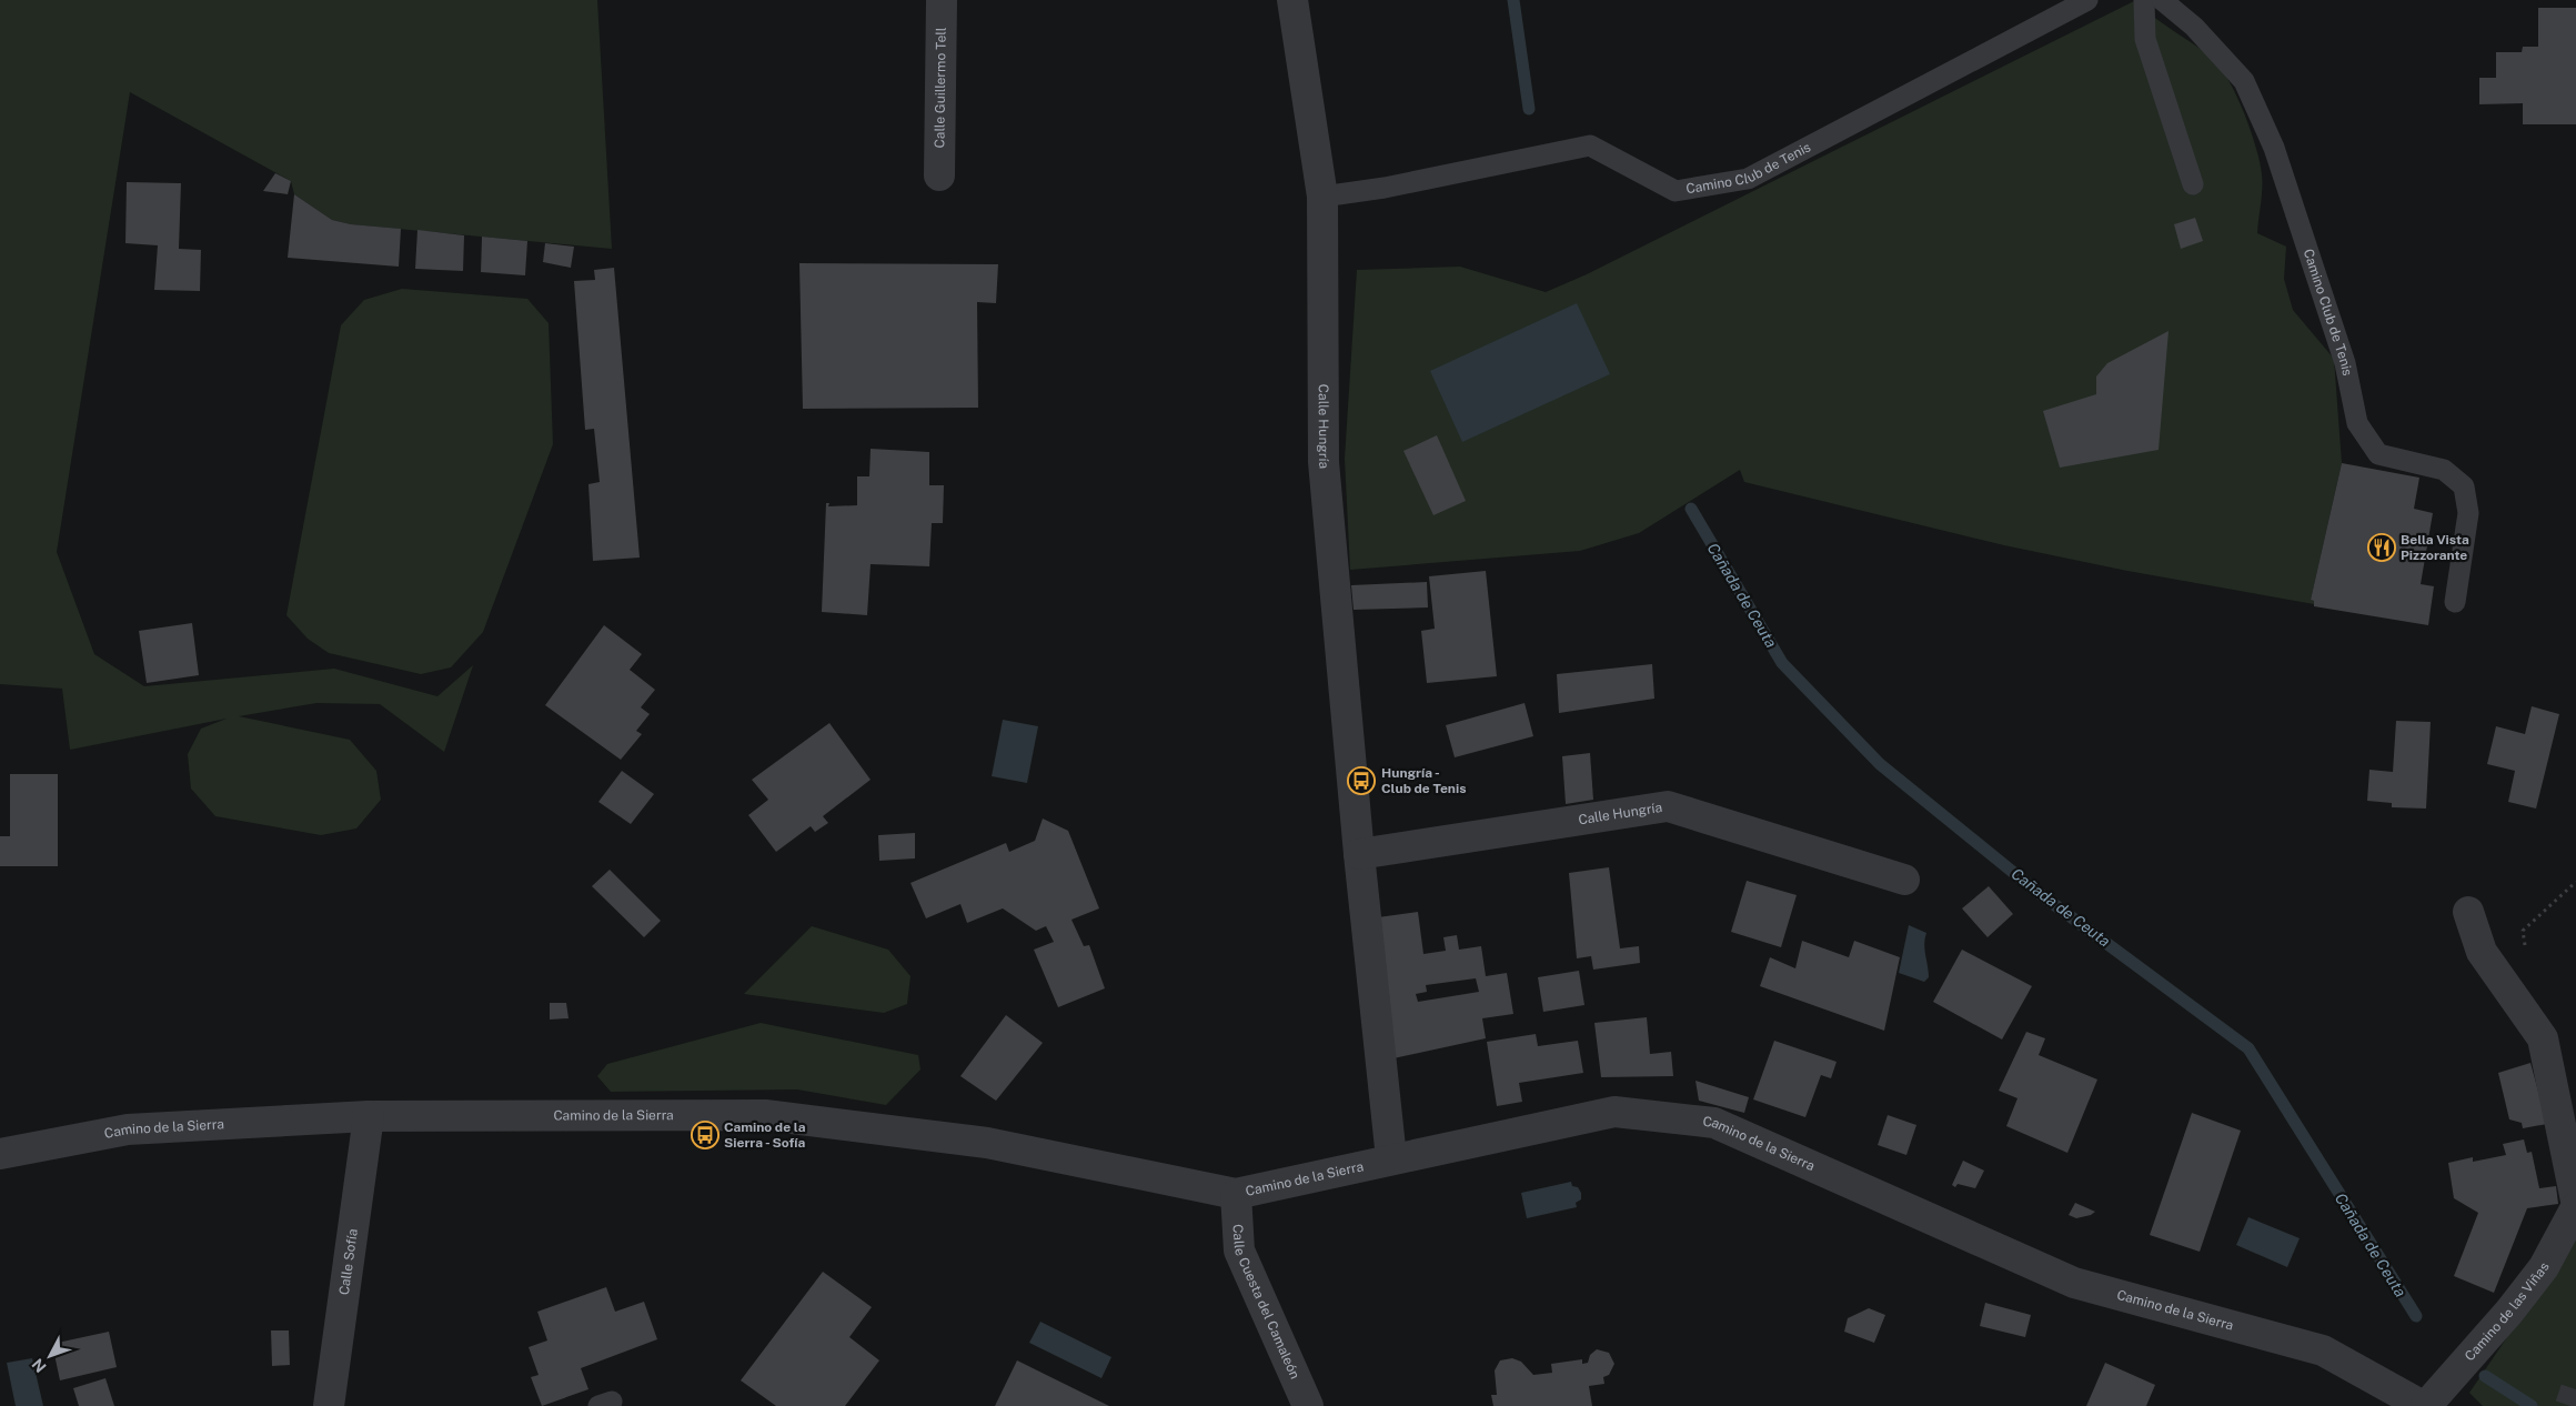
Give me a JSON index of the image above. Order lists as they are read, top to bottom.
{
  "streets": {
    "street": [
      "Calle Guillermo Tell",
      "Calle Hungría",
      "Camino de la Sierra",
      "Calle Sofía",
      "Calle Cuesta del Camaleón",
      "Camino de las Viñas"
    ],
    "lane": ["Camino Club de Tenis"]
  },
  "crossings": [
    ["Camino Club de Tenis", "Calle Hungría"],
    ["Calle Hungría", "Camino de la Sierra"],
    ["Camino de la Sierra", "Calle Sofía"],
    ["Camino de la Sierra", "Calle Cuesta del Camaleón"],
    ["Camino de la Sierra", "Camino de las Viñas"]
  ],
  "water": ["Cañada de Ceuta"],
  "places": {
    "restaurant": ["Bella Vista Pizzorante"],
    "bus stop": ["Hungría - Club de Tenis", "Camino de la Sierra - Sofía"]
  },
  "north": "bottom left"
}
